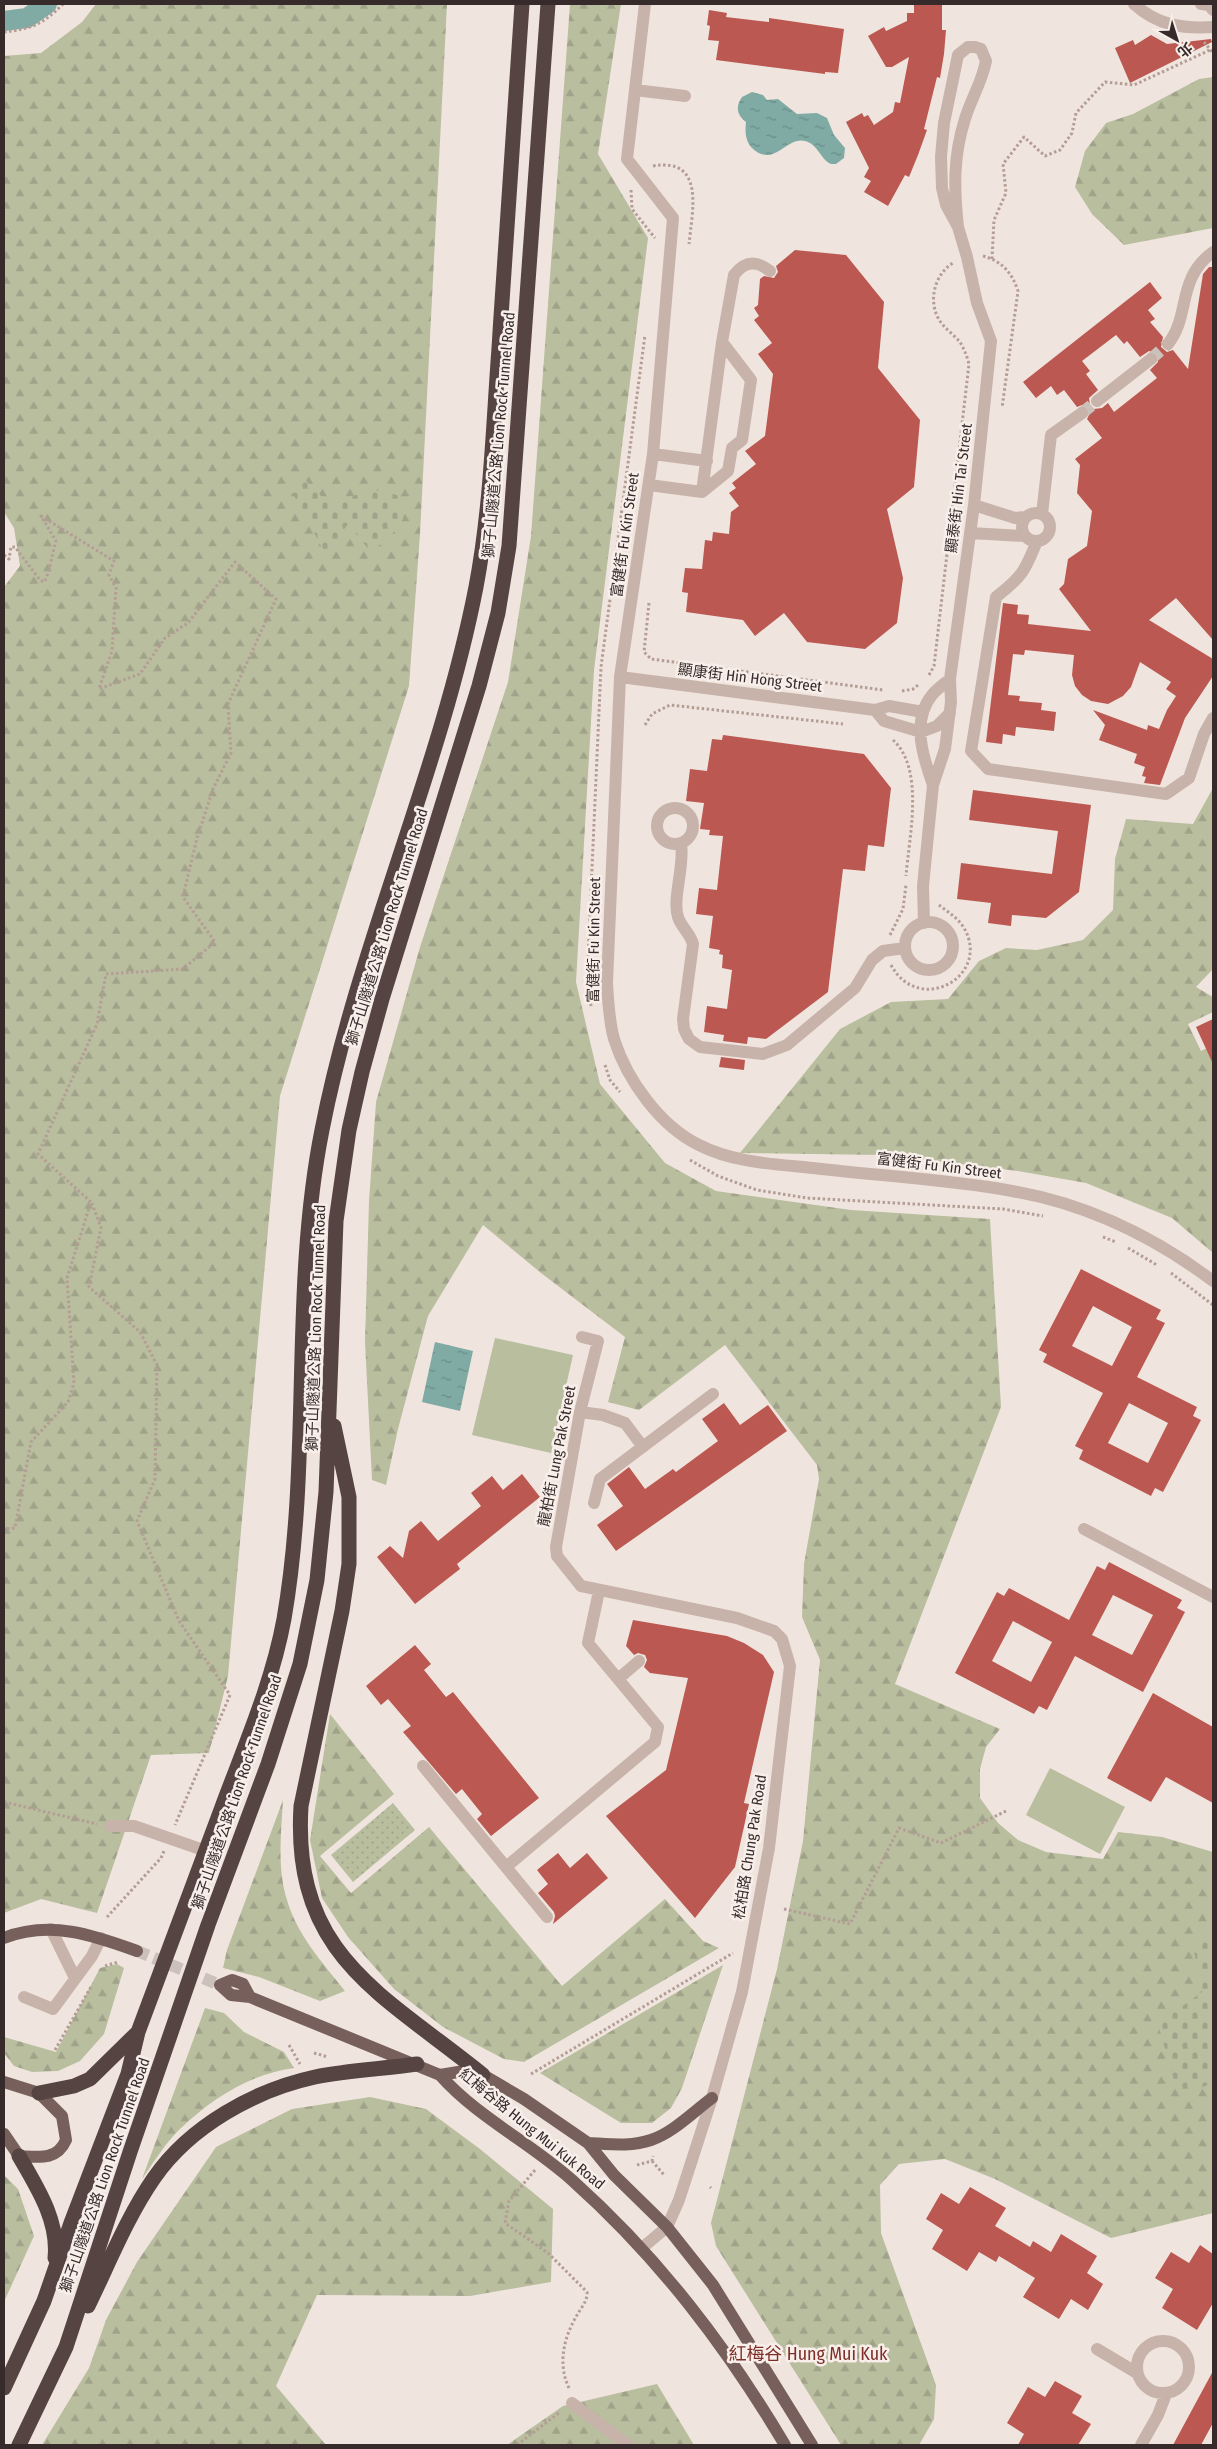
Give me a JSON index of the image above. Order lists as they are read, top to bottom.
{
  "streets": {
    "highway": ["獅子山隧道公路 Lion Rock Tunnel Road"],
    "main road": ["紅梅谷路 Hung Mui Kuk Road"],
    "street": [
      "顯泰街 Hin Tai Street",
      "富健街 Fu Kin Street",
      "顯康街 Hin Hong Street",
      "龍柏街 Lung Pak Street",
      "松柏路 Chung Pak Road"
    ]
  },
  "crossings": [
    ["顯泰街 Hin Tai Street", "顯康街 Hin Hong Street"],
    ["富健街 Fu Kin Street", "顯康街 Hin Hong Street"],
    ["龍柏街 Lung Pak Street", "松柏路 Chung Pak Road"],
    ["松柏路 Chung Pak Road", "紅梅谷路 Hung Mui Kuk Road"]
  ],
  "districts": ["紅梅谷 Hung Mui Kuk"],
  "north": "bottom right"
}
